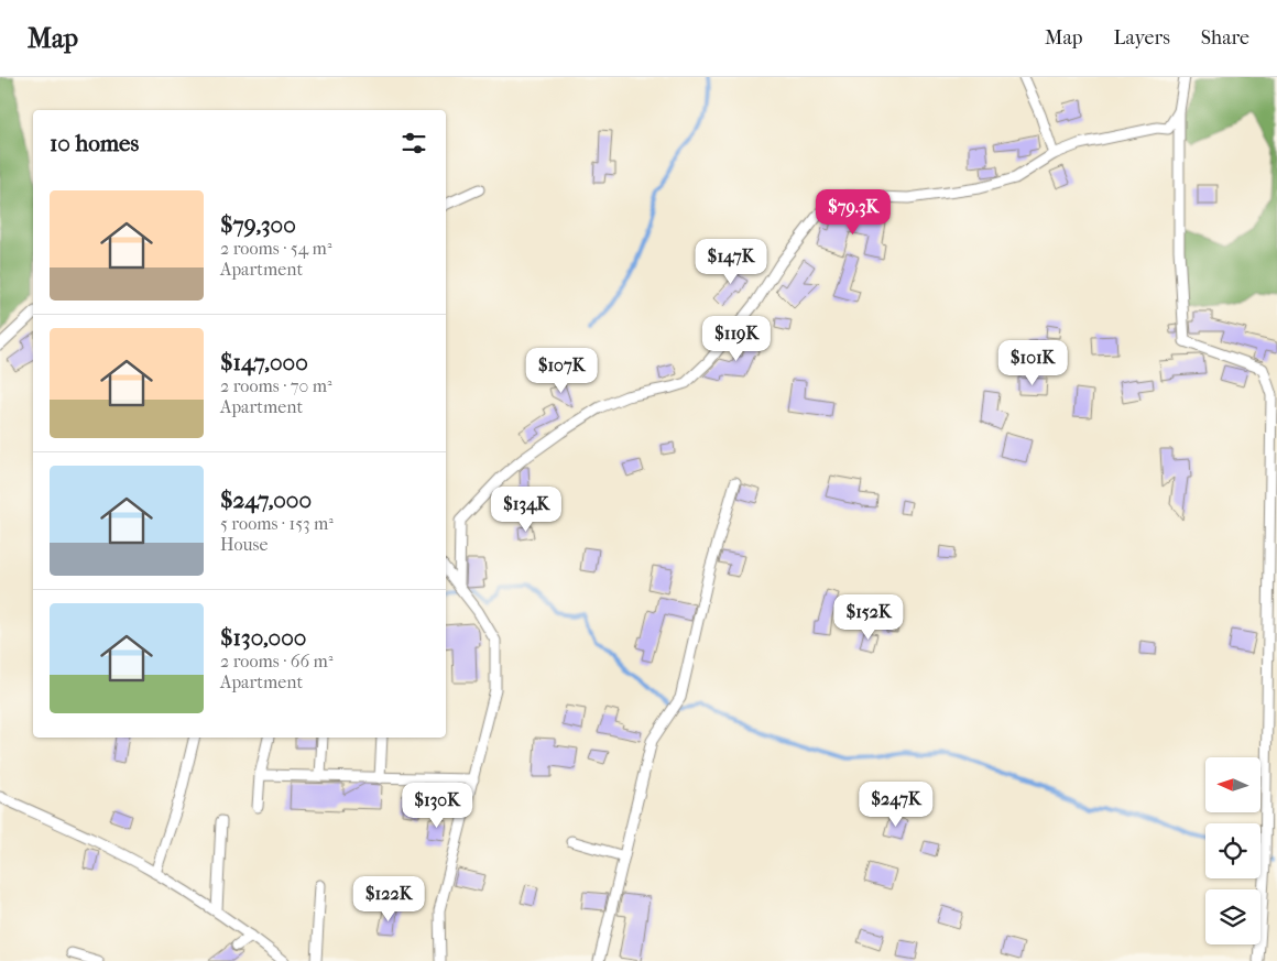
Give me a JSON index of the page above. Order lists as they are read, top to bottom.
{
  "north": "left",
  "page": {
    "header": "Map",
    "nav": ["Map", "Layers", "Share"],
    "heading": "10 homes",
    "list": [
      {
        "name": "$79,300",
        "note": "2 rooms · 54 m² · Apartment"
      },
      {
        "name": "$147,000",
        "note": "2 rooms · 70 m² · Apartment"
      },
      {
        "name": "$247,000",
        "note": "5 rooms · 153 m² · House"
      },
      {
        "name": "$130,000",
        "note": "2 rooms · 66 m² · Apartment"
      }
    ],
    "price": [
      "$79.3K",
      "$147K",
      "$119K",
      "$101K",
      "$107K",
      "$134K",
      "$152K",
      "$247K",
      "$130K",
      "$122K"
    ]
  }
}
